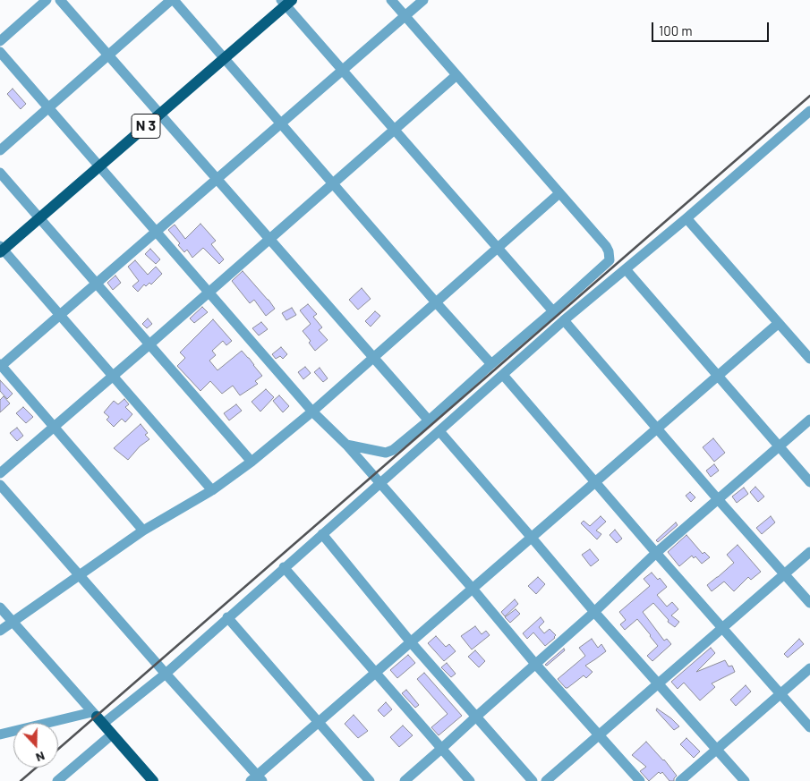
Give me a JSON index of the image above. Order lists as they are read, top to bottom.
{
  "streets": {
    "main road": ["N 3"]
  },
  "scale_bar": "100 m",
  "north": "bottom"
}
